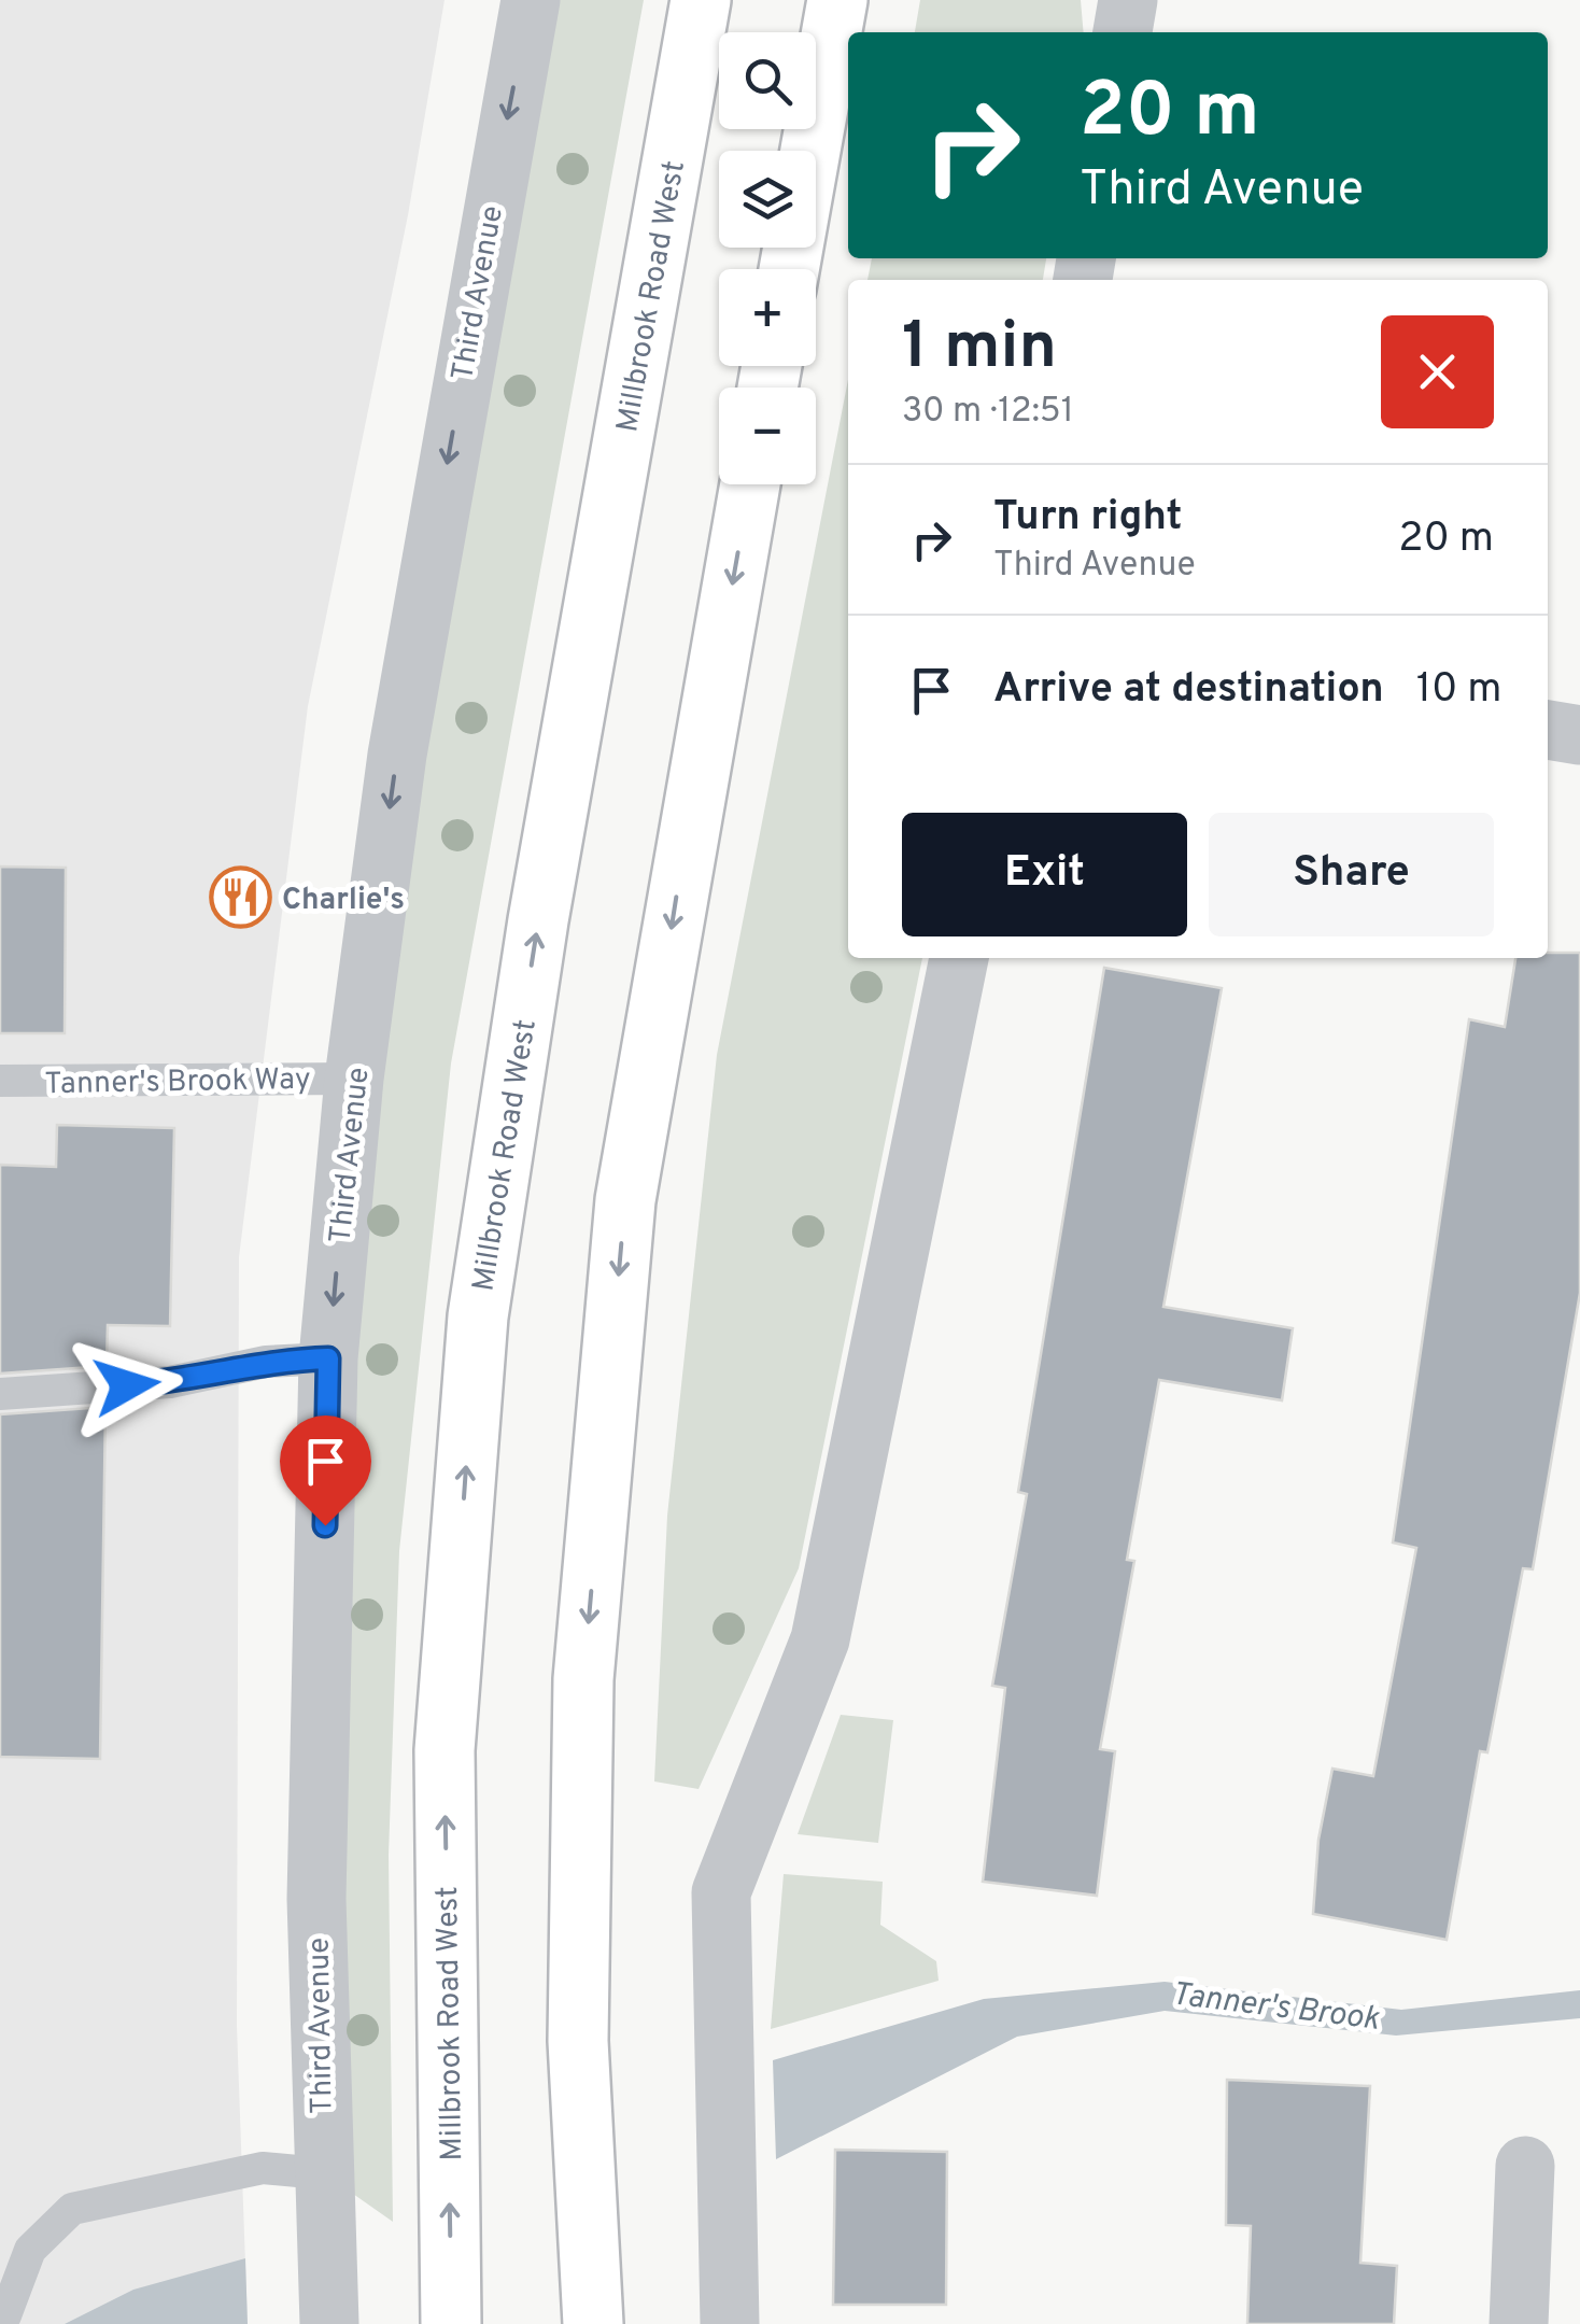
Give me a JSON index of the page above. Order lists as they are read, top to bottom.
{
  "streets": {
    "highway": ["Millbrook Road West"],
    "street": ["Third Avenue"],
    "lane": ["Tanner's Brook Way"]
  },
  "crossings": [
    ["Third Avenue", "Tanner's Brook Way"]
  ],
  "one_way": ["Third Avenue"],
  "water": ["Tanner's Brook"],
  "places": {
    "restaurant": ["Charlie's"]
  },
  "page": {
    "map_buttons": ["+", "−"],
    "turn": ["20 m", "Third Avenue"],
    "heading": ["1 min", "30 m · 12:51"],
    "list": [
      {
        "name": "Turn right",
        "note": "Third Avenue",
        "value": "20 m"
      },
      {
        "name": "Arrive at destination",
        "value": "10 m"
      }
    ],
    "buttons": ["Exit", "Share"]
  }
}
